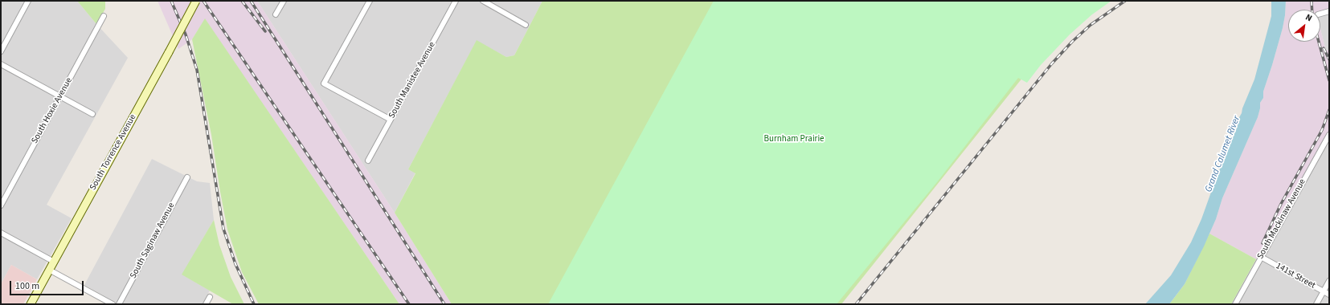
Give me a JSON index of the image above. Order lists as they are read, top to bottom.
{
  "streets": {
    "main road": ["South Torrence Avenue"],
    "street": [
      "South Manistee Avenue",
      "South Hoxie Avenue",
      "South Mackinaw Avenue",
      "South Saginaw Avenue",
      "141st Street"
    ]
  },
  "crossings": [
    ["South Mackinaw Avenue", "141st Street"]
  ],
  "water": ["Grand Calumet River"],
  "parks": ["Burnham Prairie"],
  "scale_bar": "100 m",
  "north": "top right"
}
